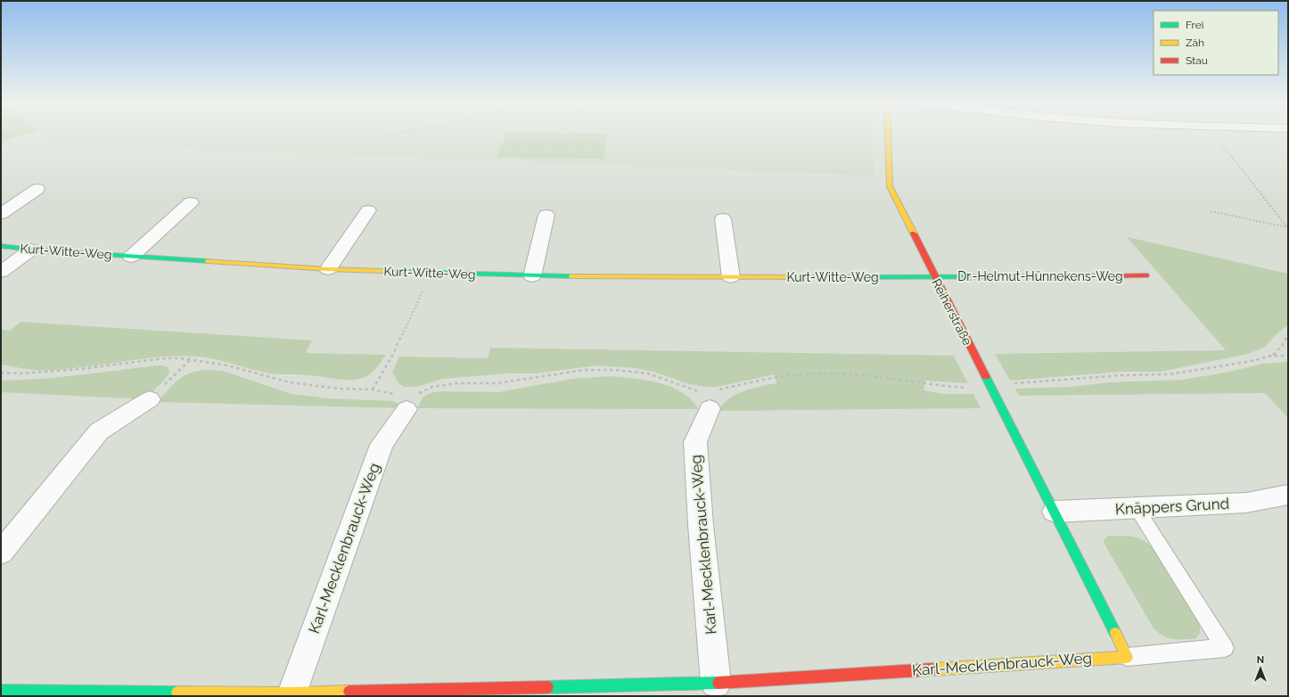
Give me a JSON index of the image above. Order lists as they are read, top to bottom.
{
  "streets": {
    "street": [
      "Kurt-Witte-Weg",
      "Dr.-Helmut-Hünnekens-Weg",
      "Reiherstraße",
      "Knäppers Grund",
      "Karl-Mecklenbrauck-Weg"
    ]
  },
  "crossings": [
    ["Kurt-Witte-Weg", "Dr.-Helmut-Hünnekens-Weg"],
    ["Kurt-Witte-Weg", "Reiherstraße"],
    ["Dr.-Helmut-Hünnekens-Weg", "Reiherstraße"],
    ["Reiherstraße", "Knäppers Grund"]
  ],
  "legend": ["Frei", "Zäh", "Stau"],
  "north": "top"
}
